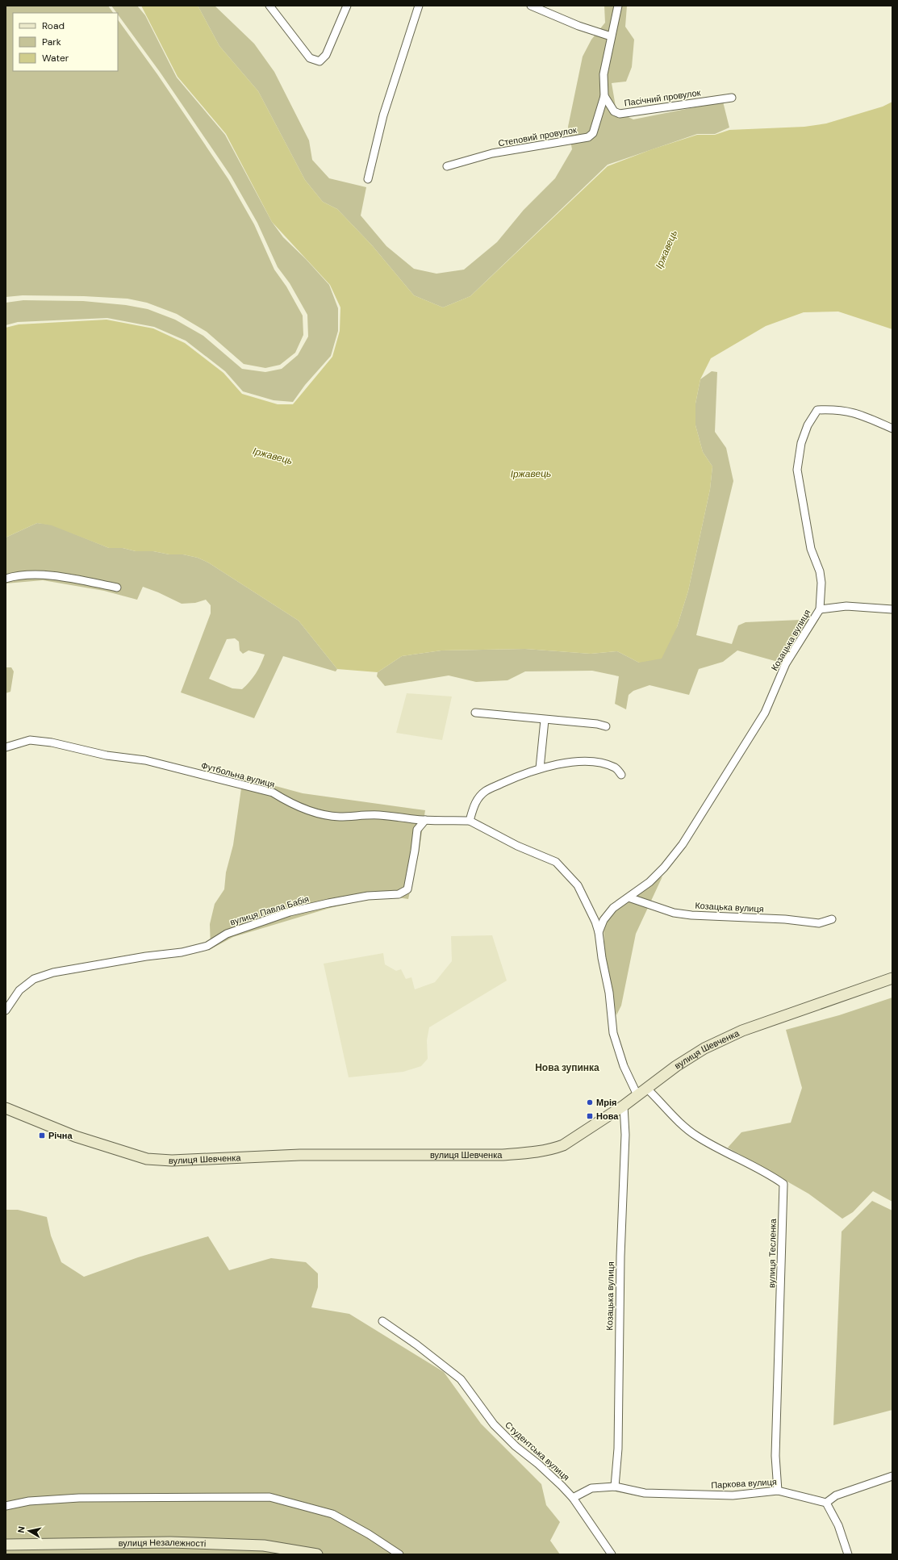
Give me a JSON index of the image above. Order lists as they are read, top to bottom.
{
  "streets": {
    "street": [
      "Пасічний провулок",
      "Степовий провулок",
      "Козацька вулиця",
      "Футбольна вулиця",
      "вулиця Павла Бабія",
      "вулиця Шевченка",
      "вулиця Тесленка",
      "Студентська вулиця",
      "Паркова вулиця",
      "вулиця Незалежності"
    ]
  },
  "crossings": [
    ["Пасічний провулок", "Степовий провулок"],
    ["Козацька вулиця", "вулиця Шевченка"],
    ["Козацька вулиця", "Паркова вулиця"],
    ["Футбольна вулиця", "вулиця Павла Бабія"],
    ["вулиця Шевченка", "вулиця Тесленка"],
    ["вулиця Тесленка", "Паркова вулиця"],
    ["Студентська вулиця", "Паркова вулиця"]
  ],
  "districts": ["Нова зупинка"],
  "water": ["Іржавець"],
  "places": {
    "other": ["Мрія"],
    "transit": ["Нова", "Річна"]
  },
  "legend": ["Road", "Park", "Water"],
  "north": "left"
}
